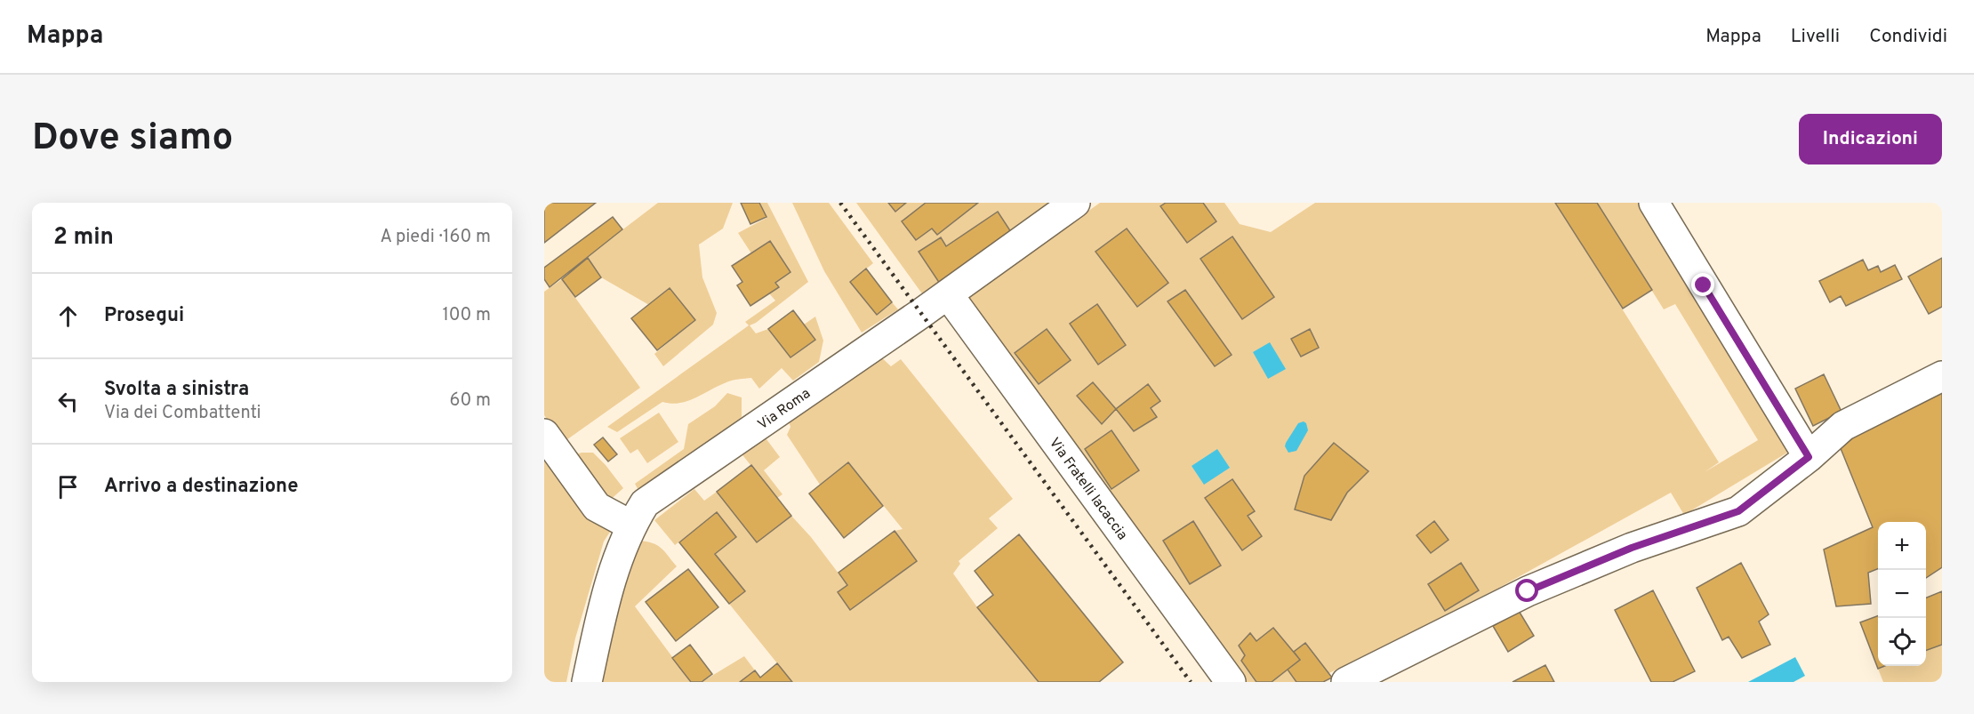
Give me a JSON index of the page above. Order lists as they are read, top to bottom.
{
  "streets": {
    "street": ["Via Roma", "Via Fratelli Iacaccia"]
  },
  "crossings": [
    ["Via Roma", "Via Fratelli Iacaccia"]
  ],
  "page": {
    "header": "Mappa",
    "nav": ["Mappa", "Livelli", "Condividi"],
    "buttons": "Indicazioni",
    "title": "Dove siamo",
    "heading": ["2 min", "A piedi · 160 m"],
    "list": [
      ["Prosegui", "100 m"],
      ["Svolta a sinistra", "Via dei Combattenti", "60 m"],
      "Arrivo a destinazione"
    ],
    "map_buttons": ["+", "−"]
  }
}
